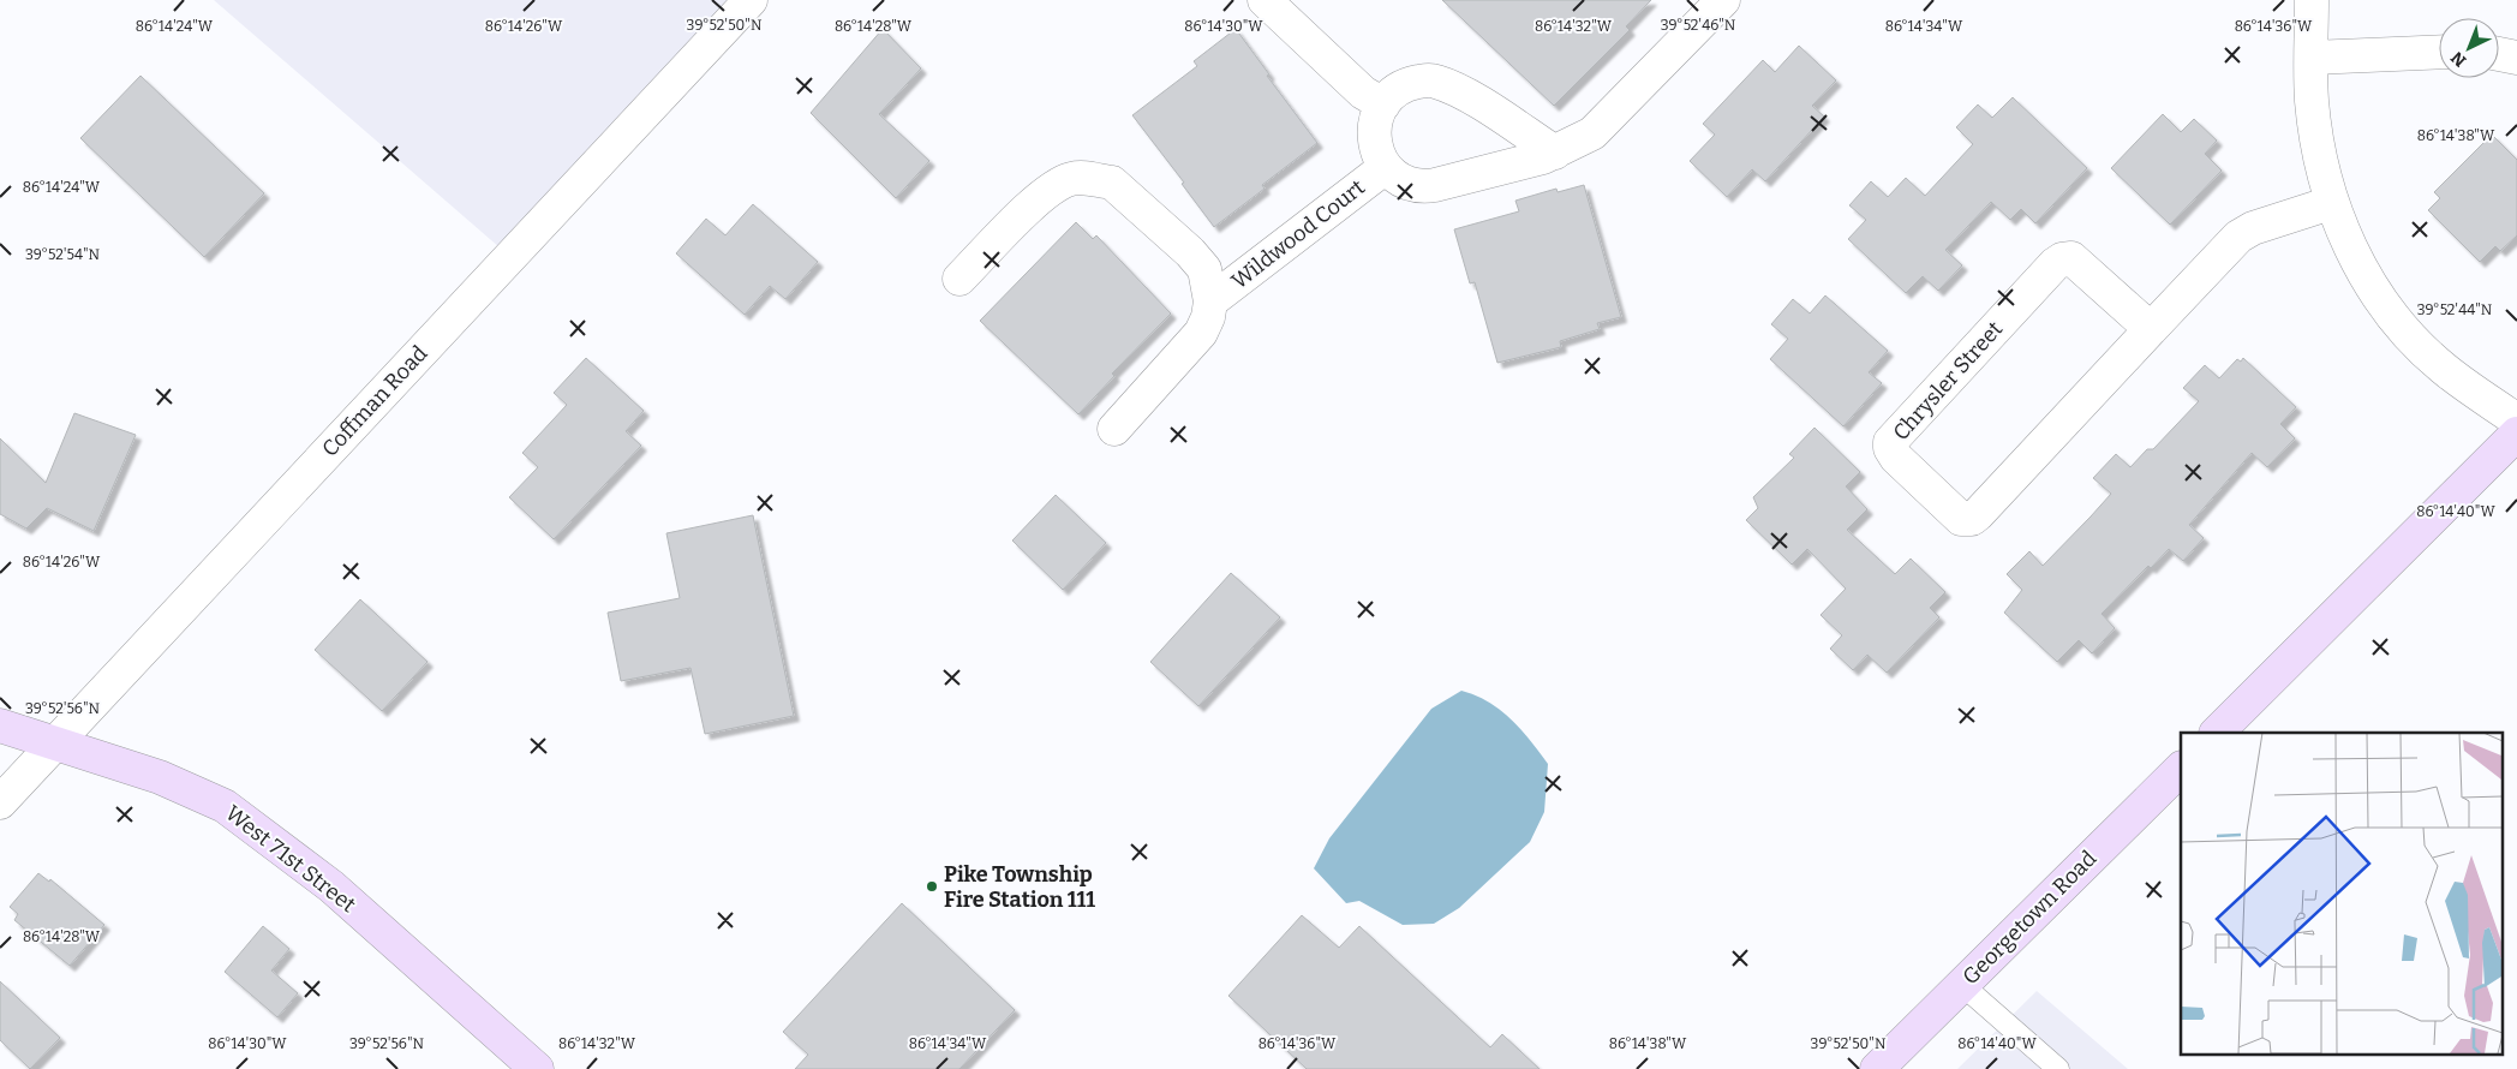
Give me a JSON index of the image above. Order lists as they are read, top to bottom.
{
  "streets": {
    "main road": ["West 71st Street", "Georgetown Road"],
    "street": ["Wildwood Court", "Chrysler Street", "Coffman Road"]
  },
  "crossings": [
    ["Coffman Road", "West 71st Street"]
  ],
  "places": ["Pike Township Fire Station 111"],
  "north": "bottom left",
  "coordinates": [
    "39°52'50\"N",
    "39°52'46\"N",
    "86°14'24\"W",
    "86°14'26\"W",
    "86°14'28\"W",
    "86°14'30\"W",
    "86°14'32\"W",
    "86°14'34\"W",
    "86°14'36\"W",
    "86°14'38\"W",
    "39°52'54\"N",
    "39°52'44\"N",
    "86°14'40\"W",
    "39°52'56\"N"
  ]
}
